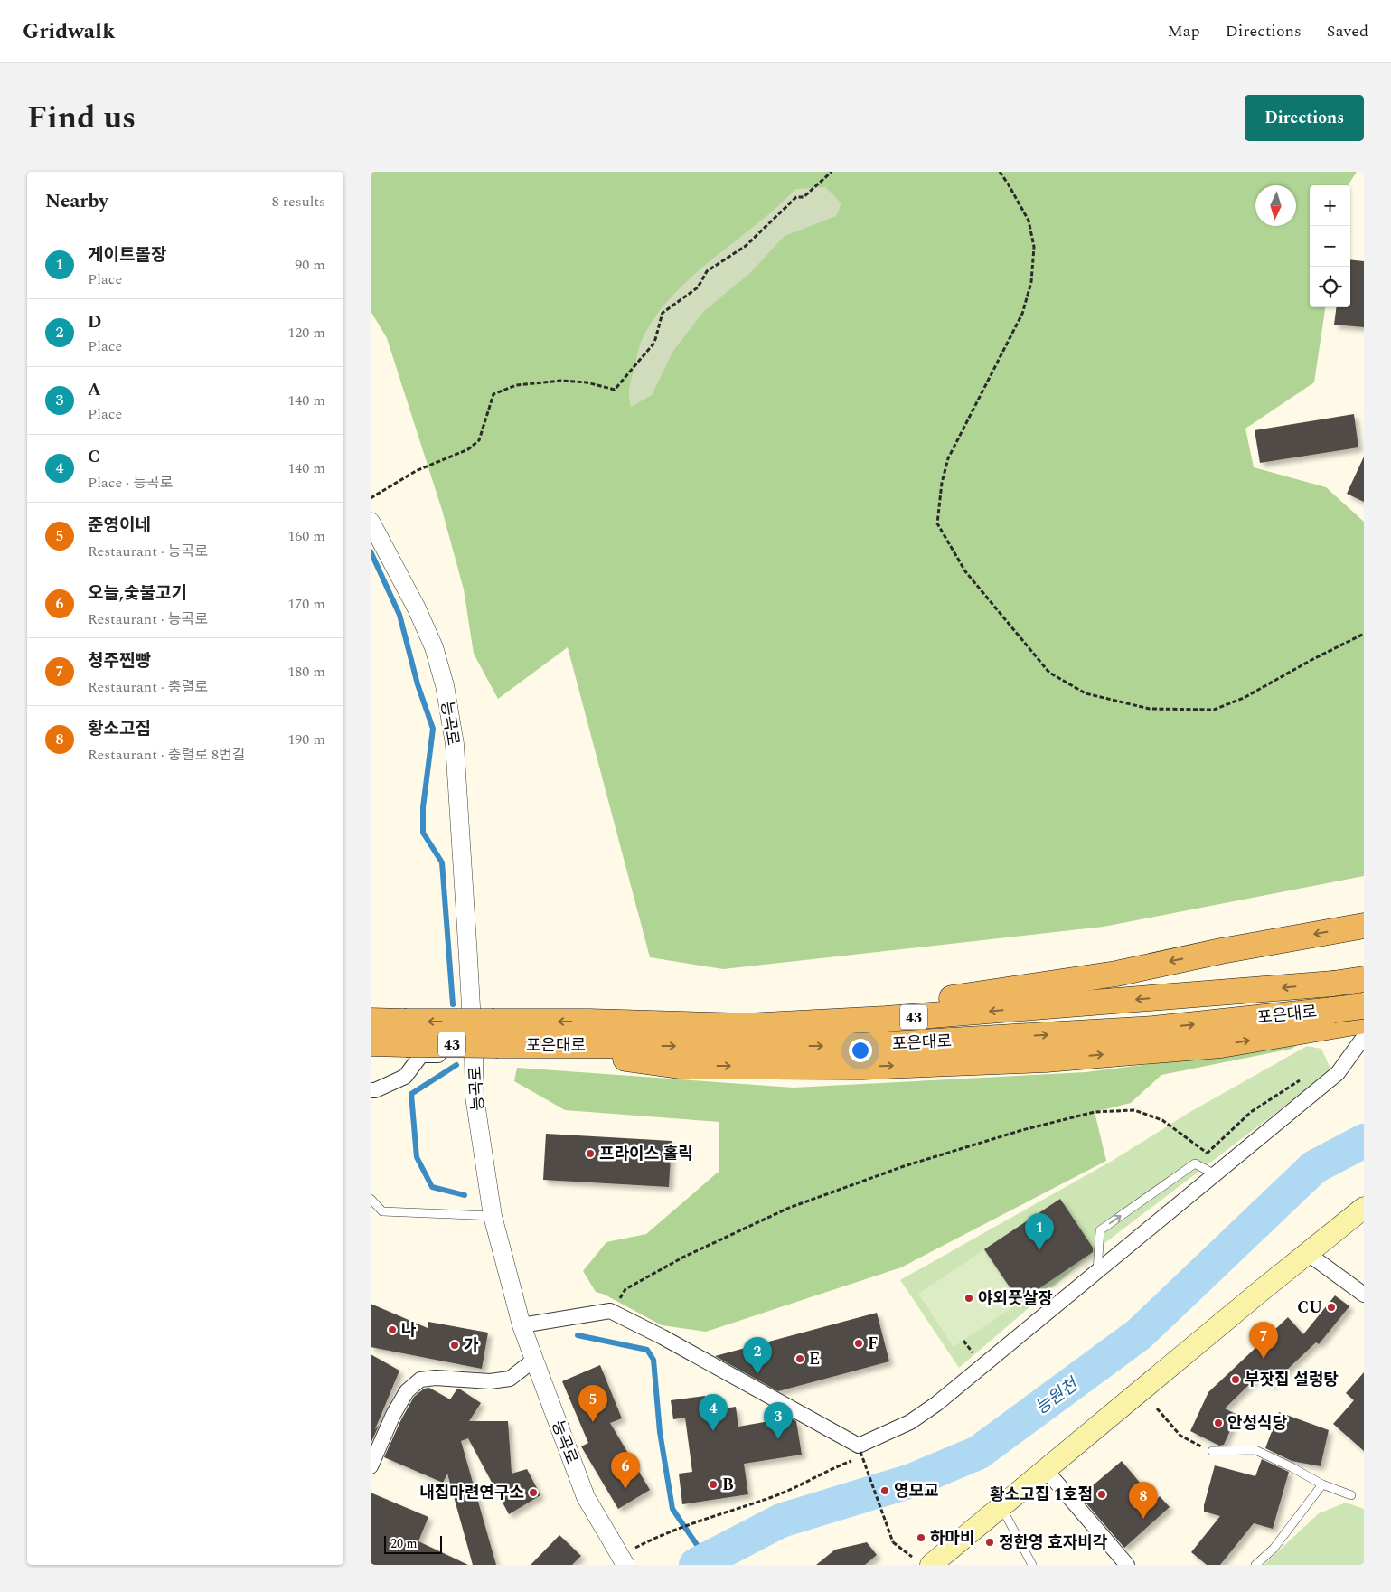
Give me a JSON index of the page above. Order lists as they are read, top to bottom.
{
  "streets": {
    "highway": ["포은대로", "43"],
    "street": ["능곡로"]
  },
  "crossings": [
    ["포은대로", "43"]
  ],
  "water": ["능원천"],
  "places": [
    "프라이스 홀릭",
    "야외풋살장",
    "CU",
    "나",
    "F",
    "가",
    "E",
    "부잣집 설렁탕",
    "안성식당",
    "B",
    "영모교",
    "내집마련연구소",
    "황소고집 1호점",
    "하마비",
    "정한영 효자비각"
  ],
  "scale_bar": "20 m",
  "north": "bottom",
  "page": {
    "header": "Gridwalk",
    "nav": ["Map", "Directions", "Saved"],
    "title": "Find us",
    "buttons": "Directions",
    "heading": ["Nearby", "8 results"],
    "map_buttons": ["+", "−"],
    "list": [
      {
        "mark": "1",
        "name": "게이트볼장",
        "note": "Place",
        "value": "90 m"
      },
      {
        "mark": "2",
        "name": "D",
        "note": "Place",
        "value": "120 m"
      },
      {
        "mark": "3",
        "name": "A",
        "note": "Place",
        "value": "140 m"
      },
      {
        "mark": "4",
        "name": "C",
        "note": "Place · 능곡로",
        "value": "140 m"
      },
      {
        "mark": "5",
        "name": "준영이네",
        "note": "Restaurant · 능곡로",
        "value": "160 m"
      },
      {
        "mark": "6",
        "name": "오늘,숯불고기",
        "note": "Restaurant · 능곡로",
        "value": "170 m"
      },
      {
        "mark": "7",
        "name": "청주찐빵",
        "note": "Restaurant · 충렬로",
        "value": "180 m"
      },
      {
        "mark": "8",
        "name": "황소고집",
        "note": "Restaurant · 충렬로 8번길",
        "value": "190 m"
      }
    ],
    "pins": [
      "1",
      "7",
      "2",
      "5",
      "4",
      "3",
      "6",
      "8"
    ],
    "scale": "20 m"
  }
}
